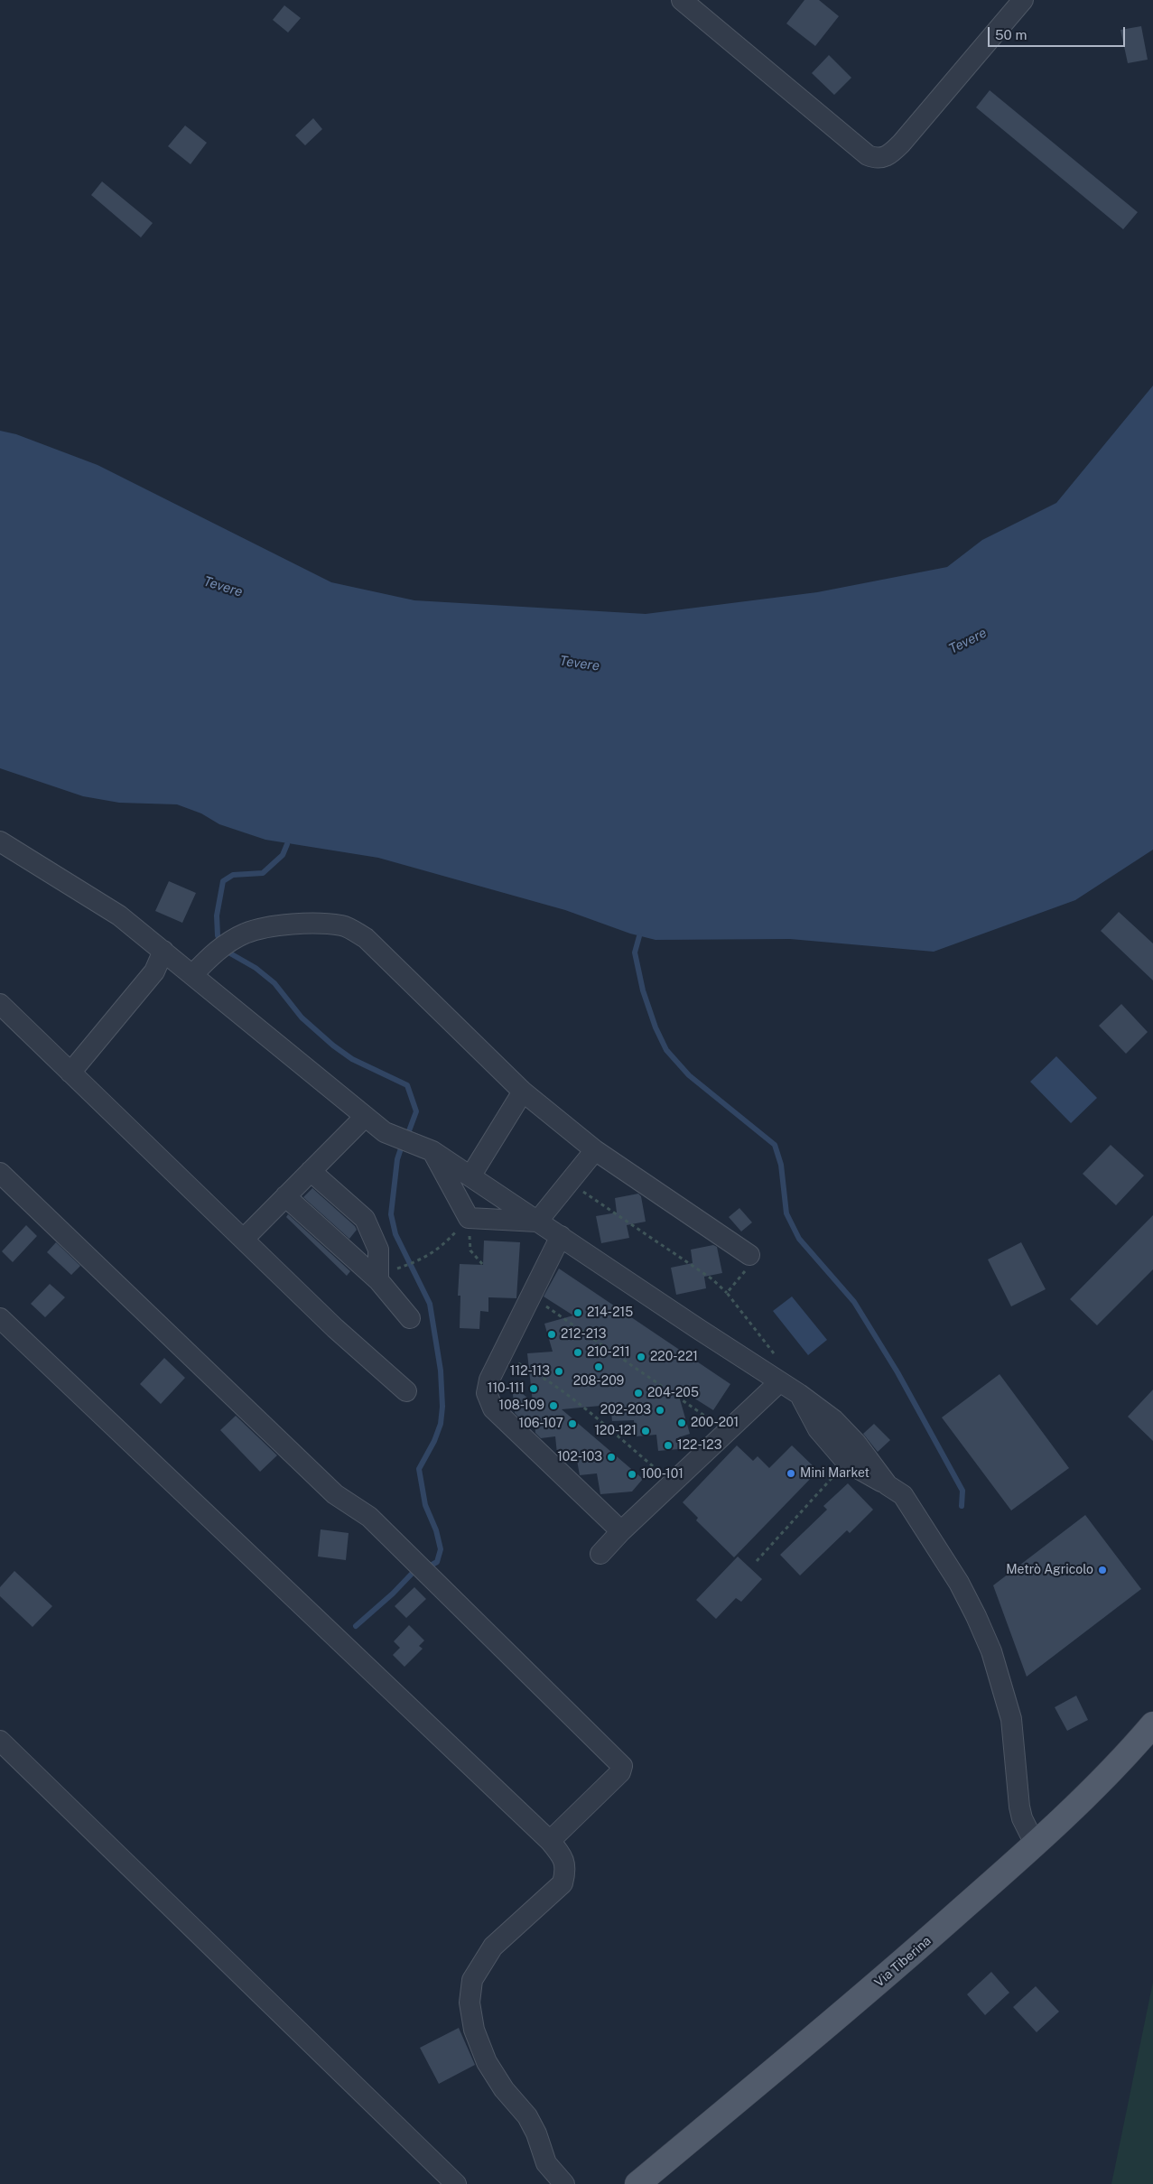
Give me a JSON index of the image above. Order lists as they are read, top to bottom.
{
  "streets": {
    "main road": ["Via Tiberina"]
  },
  "water": ["Tevere"],
  "places": [
    "214-215",
    "212-213",
    "210-211",
    "220-221",
    "208-209",
    "112-113",
    "110-111",
    "204-205",
    "108-109",
    "202-203",
    "200-201",
    "106-107",
    "120-121",
    "122-123",
    "102-103",
    "Mini Market",
    "100-101",
    "Metrò Agricolo"
  ],
  "scale_bar": "50 m"
}
